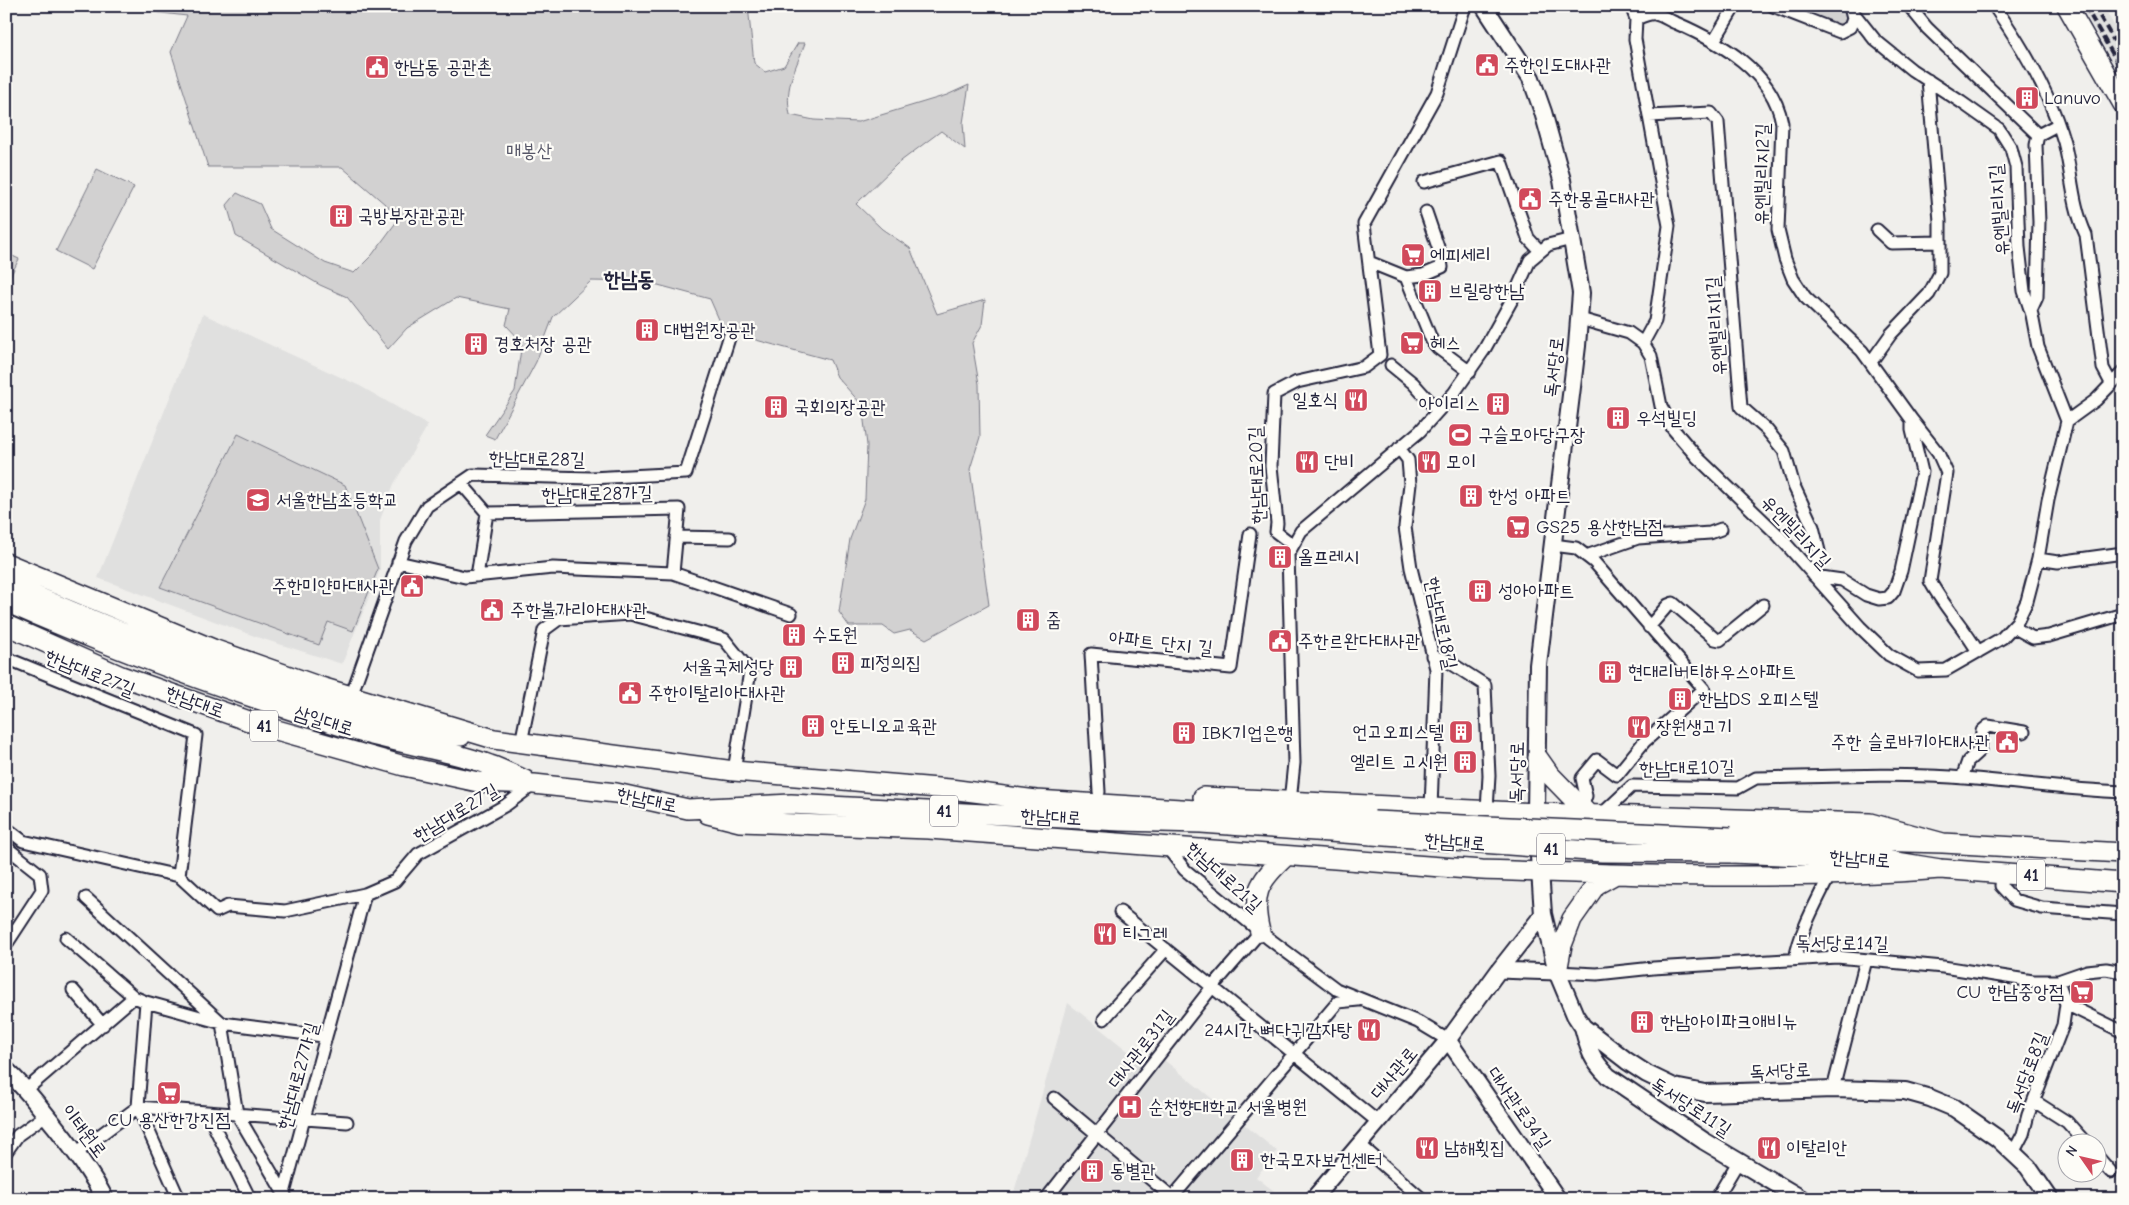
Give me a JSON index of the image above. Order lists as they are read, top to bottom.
{
  "streets": {
    "main road": [
      "독서당로",
      "한남대로",
      "삼일대로",
      "41",
      "독서당로11길",
      "이태원로"
    ],
    "street": [
      "유엔빌리지2길",
      "유엔빌리지길",
      "유엔빌리지1길",
      "한남대로28길",
      "한남대로20길",
      "한남대로28가길",
      "한남대로18길",
      "아파트 단지 길",
      "한남대로27길",
      "한남대로10길",
      "한남대로21길",
      "독서당로14길",
      "대사관로31길",
      "대사관로",
      "독서당로8길",
      "한남대로27가길",
      "대사관로34길"
    ]
  },
  "crossings": [
    ["유엔빌리지2길", "유엔빌리지길"],
    ["유엔빌리지2길", "유엔빌리지1길"],
    ["유엔빌리지길", "유엔빌리지1길"],
    ["독서당로", "한남대로18길"],
    ["독서당로", "독서당로14길"],
    ["독서당로", "대사관로"],
    ["독서당로", "독서당로8길"],
    ["독서당로", "독서당로11길"],
    ["한남대로28길", "한남대로"],
    ["한남대로27길", "한남대로"],
    ["한남대로27길", "삼일대로"],
    ["한남대로27길", "한남대로27가길"],
    ["한남대로", "삼일대로"],
    ["한남대로21길", "대사관로31길"],
    ["한남대로21길", "대사관로"],
    ["한남대로21길", "대사관로34길"],
    ["독서당로14길", "독서당로8길"],
    ["대사관로", "대사관로34길"]
  ],
  "districts": ["한남동"],
  "parks": ["매봉산"],
  "places": {
    "public building": [
      "주한인도대사관",
      "한남동 공관촌",
      "주한몽골대사관",
      "주한미얀마대사관",
      "주한불가리아대사관",
      "주한르완다대사관",
      "주한이탈리아대사관",
      "주한 슬로바키아대사관"
    ],
    "building": [
      "Lanuvo",
      "국방부장관공관",
      "브릴랑한남",
      "대법원장공관",
      "경호처장 공관",
      "아이리스",
      "국회의장공관",
      "우석빌딩",
      "한성 아파트",
      "올프레시",
      "성아아파트",
      "줌",
      "수도원",
      "피정의집",
      "서울국제성당",
      "현대리버티하우스아파트",
      "한남DS 오피스텔",
      "안토니오교육관",
      "언고오피스텔",
      "IBK기업은행",
      "엘리트 고시원",
      "한남아이파크애비뉴",
      "한국모자보건센터",
      "동별관"
    ],
    "supermarket": [
      "에피세리",
      "헤스",
      "GS25 용산한남점",
      "CU 한남중앙점",
      "CU 용산한강진점"
    ],
    "restaurant": [
      "일호식",
      "단비",
      "모이",
      "장원생고기",
      "티그레",
      "24시간 뼈다귀감자탕",
      "남해횟집",
      "이탈리안"
    ],
    "sports": ["구슬모아당구장"],
    "school or university": ["서울한남초등학교"],
    "hospital": ["순천향대학교 서울병원"]
  },
  "north": "top left"
}
